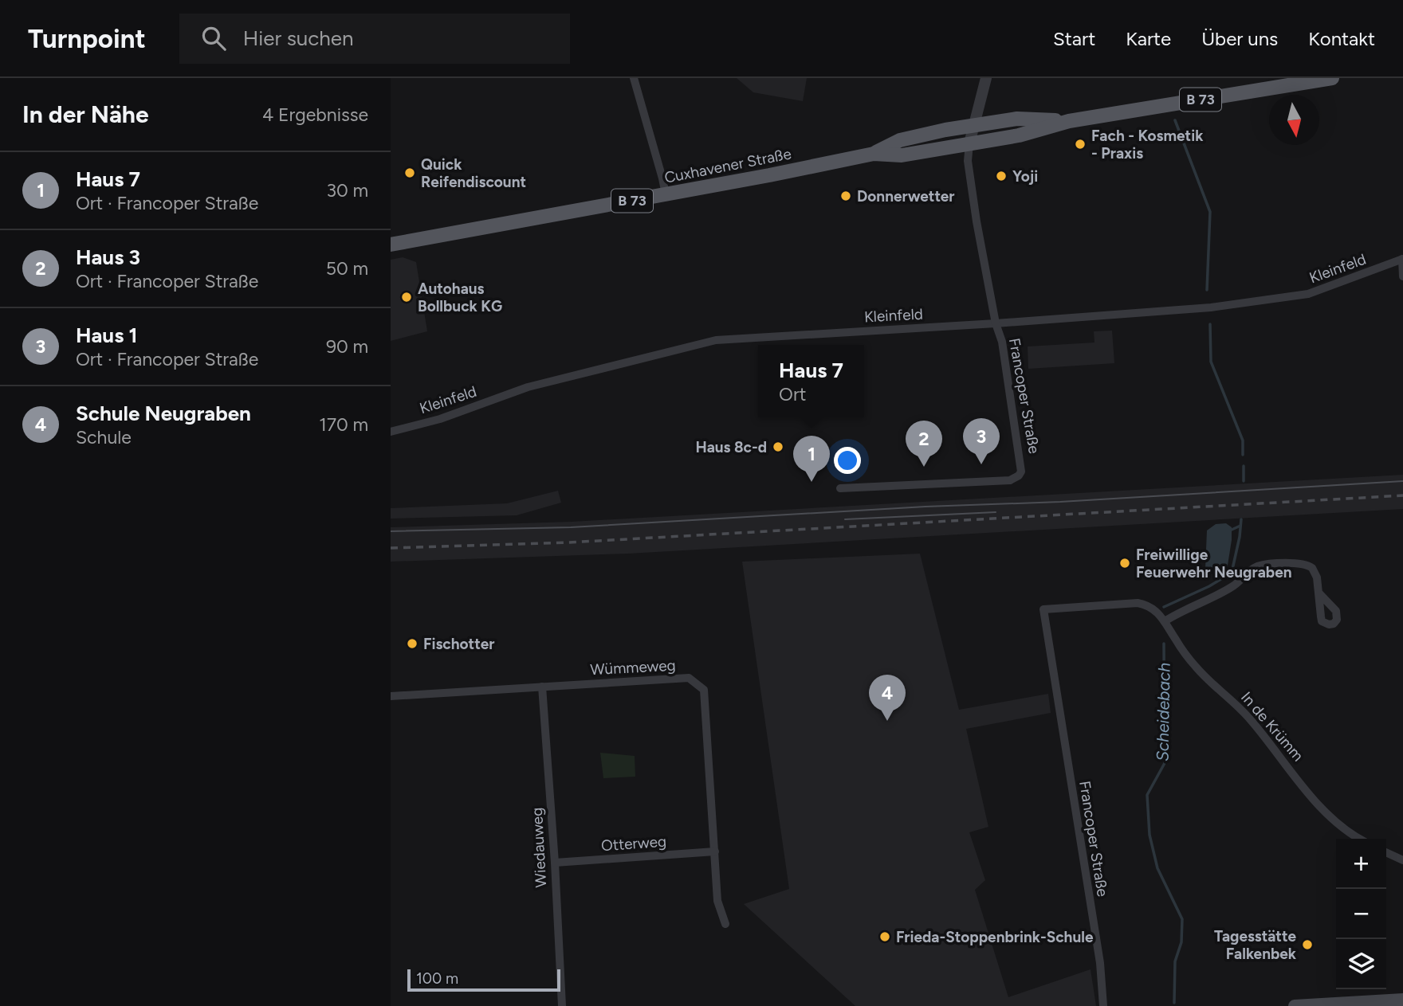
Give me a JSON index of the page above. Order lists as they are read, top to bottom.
{
  "streets": {
    "main road": ["B 73", "Cuxhavener Straße"],
    "street": [
      "Kleinfeld",
      "Francoper Straße",
      "Wümmeweg",
      "In de Krümm",
      "Otterweg",
      "Wiedauweg"
    ]
  },
  "crossings": [
    ["Cuxhavener Straße", "Francoper Straße"],
    ["Kleinfeld", "Francoper Straße"],
    ["Francoper Straße", "In de Krümm"],
    ["Wümmeweg", "Otterweg"],
    ["Wümmeweg", "Wiedauweg"],
    ["Otterweg", "Wiedauweg"]
  ],
  "water": ["Scheidebach"],
  "places": [
    "Fach - Kosmetik - Praxis",
    "Quick Reifendiscount",
    "Yoji",
    "Donnerwetter",
    "Autohaus Bollbuck KG",
    "Haus 8c-d",
    "Freiwillige Feuerwehr Neugraben",
    "Fischotter",
    "Frieda-Stoppenbrink-Schule",
    "Tagesstätte Falkenbek"
  ],
  "scale_bar": "100 m",
  "north": "bottom",
  "page": {
    "header": "Turnpoint",
    "search": "Hier suchen",
    "nav": [
      "Start",
      "Karte",
      "Über uns",
      "Kontakt"
    ],
    "heading": ["In der Nähe", "4 Ergebnisse"],
    "list": [
      {
        "mark": "1",
        "name": "Haus 7",
        "note": "Ort · Francoper Straße",
        "value": "30 m"
      },
      {
        "mark": "2",
        "name": "Haus 3",
        "note": "Ort · Francoper Straße",
        "value": "50 m"
      },
      {
        "mark": "3",
        "name": "Haus 1",
        "note": "Ort · Francoper Straße",
        "value": "90 m"
      },
      {
        "mark": "4",
        "name": "Schule Neugraben",
        "note": "Schule",
        "value": "170 m"
      }
    ],
    "popup": ["Haus 7", "Ort"],
    "pins": [
      "3",
      "2",
      "1",
      "4"
    ],
    "map_buttons": ["+", "−"],
    "scale": "100 m"
  }
}
